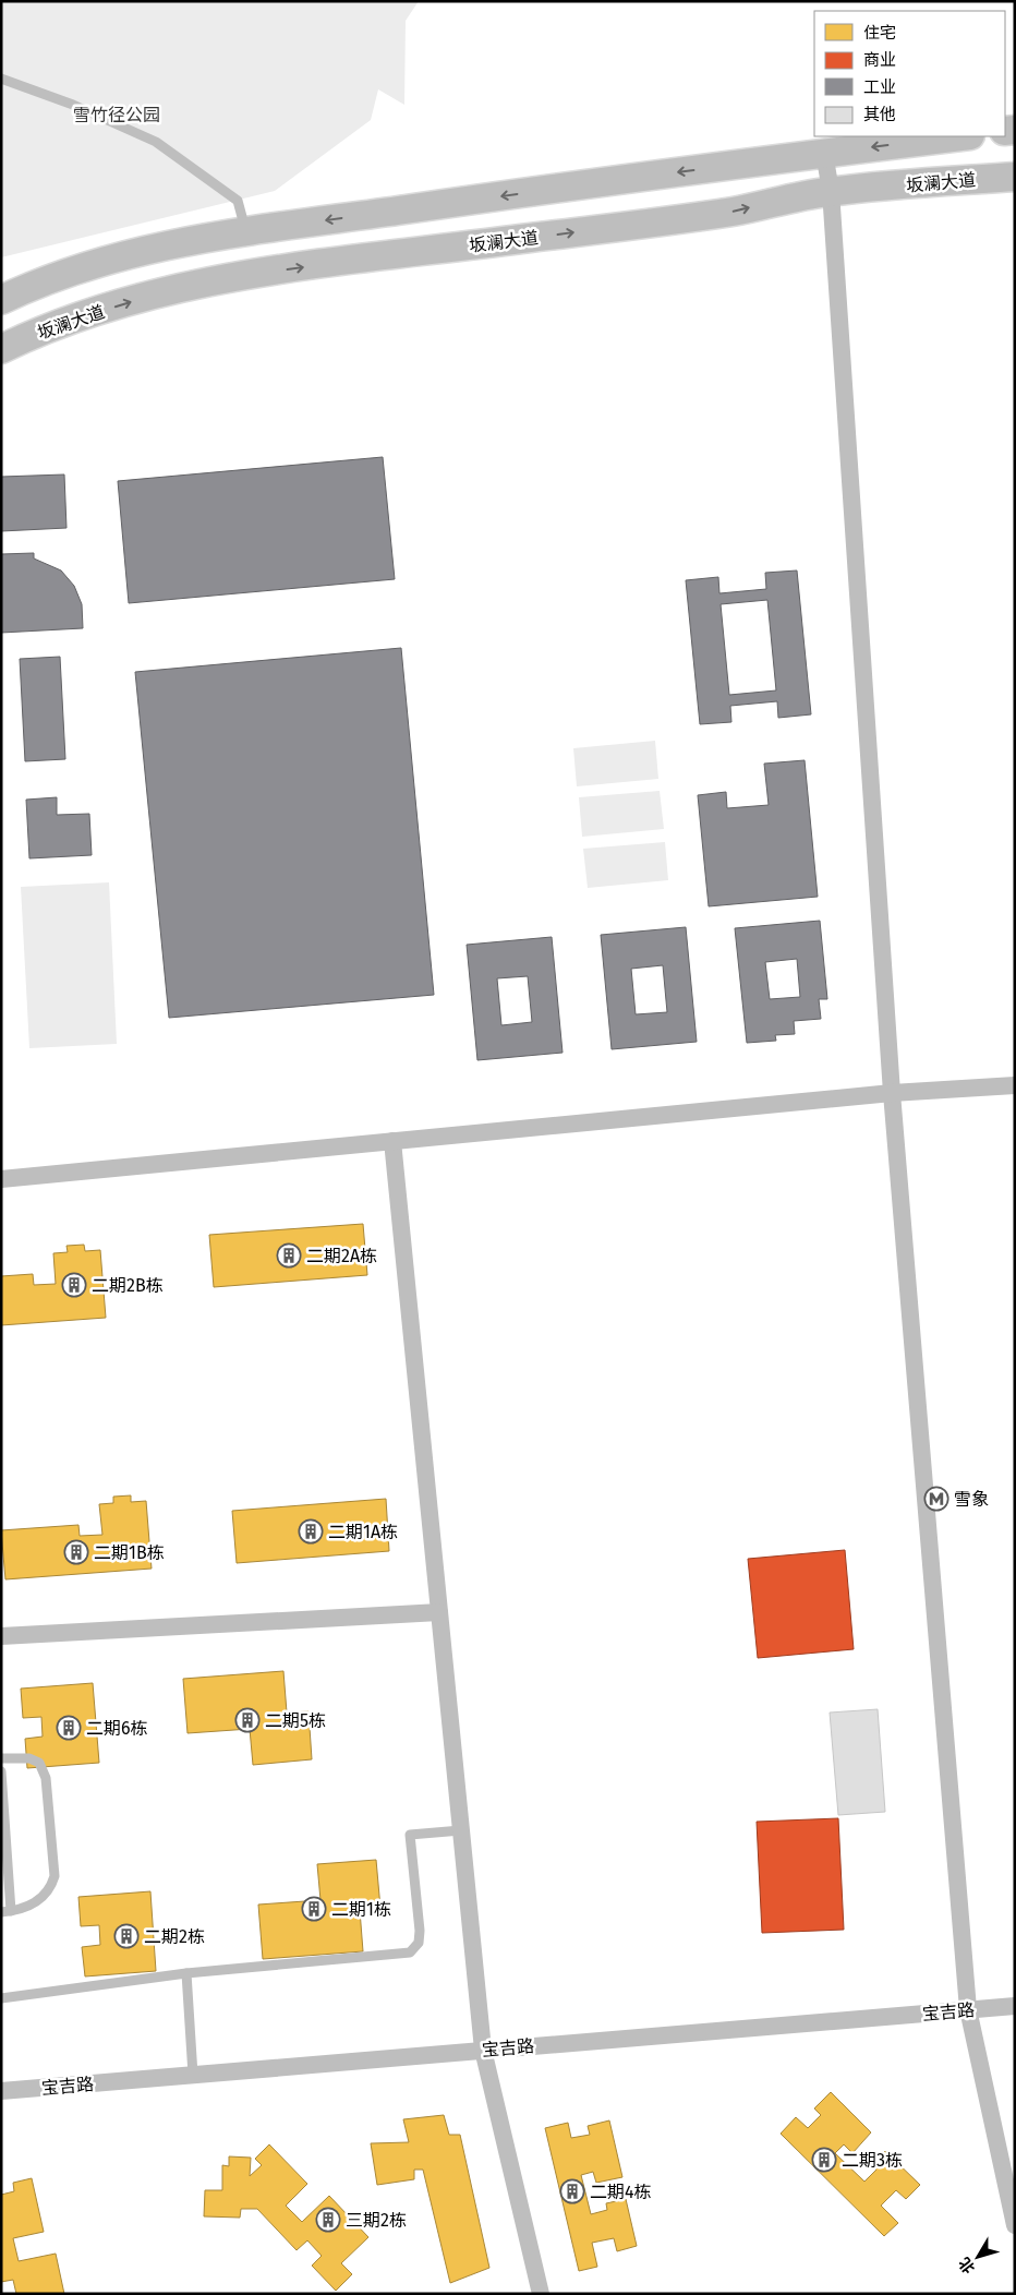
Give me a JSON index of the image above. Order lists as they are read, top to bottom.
{
  "streets": {
    "main road": ["坂澜大道"],
    "street": ["宝吉路"]
  },
  "parks": ["雪竹径公园"],
  "places": {
    "building": [
      "二期2A栋",
      "二期2B栋",
      "二期1A栋",
      "二期1B栋",
      "二期5栋",
      "二期6栋",
      "二期1栋",
      "二期2栋",
      "二期3栋",
      "二期4栋",
      "三期2栋"
    ],
    "metro station": ["雪象"]
  },
  "legend": [
    "住宅",
    "商业",
    "工业",
    "其他"
  ],
  "north": "bottom left"
}
